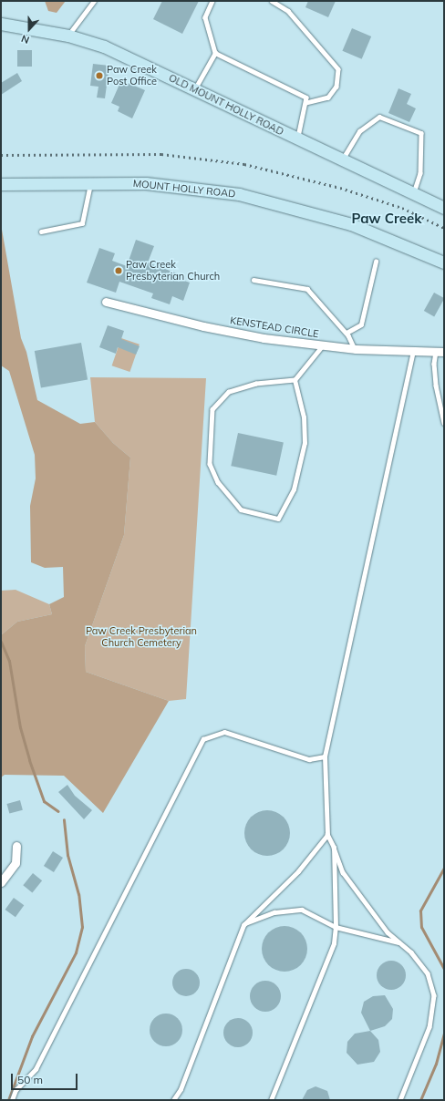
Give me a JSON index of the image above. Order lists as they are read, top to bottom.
{
  "streets": {
    "street": ["OLD MOUNT HOLLY ROAD", "MOUNT HOLLY ROAD", "KENSTEAD CIRCLE"]
  },
  "districts": ["Paw Creek"],
  "parks": ["Paw Creek Presbyterian Church Cemetery"],
  "places": ["Paw Creek Post Office", "Paw Creek Presbyterian Church"],
  "scale_bar": "50 m",
  "north": "bottom"
}
